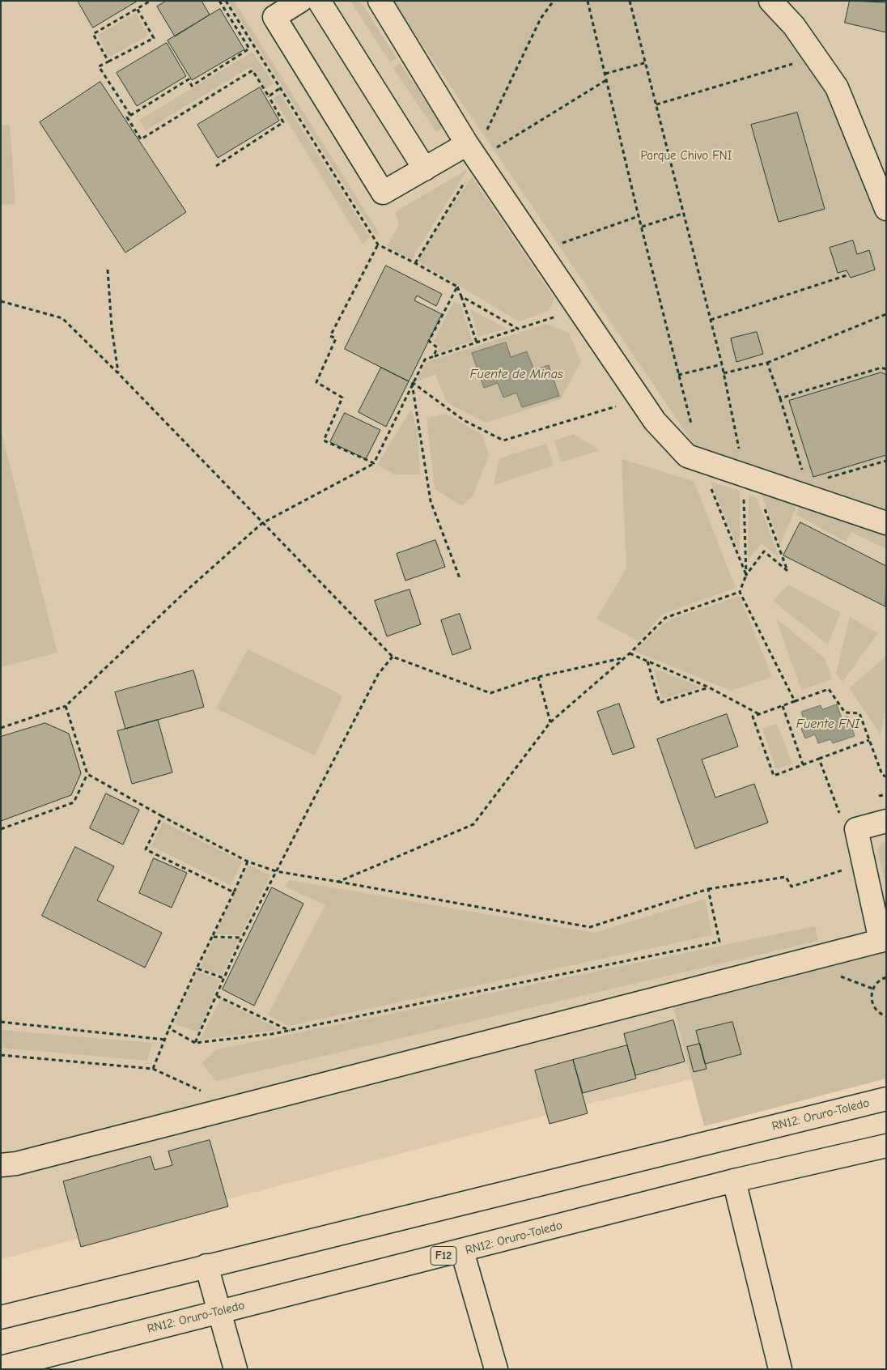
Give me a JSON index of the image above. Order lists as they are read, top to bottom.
{
  "streets": {
    "main road": ["RN12: Oruro-Toledo", "F12"]
  },
  "water": ["Fuente de Minas", "Fuente FNI"],
  "parks": ["Parque Chivo FNI"]
}
